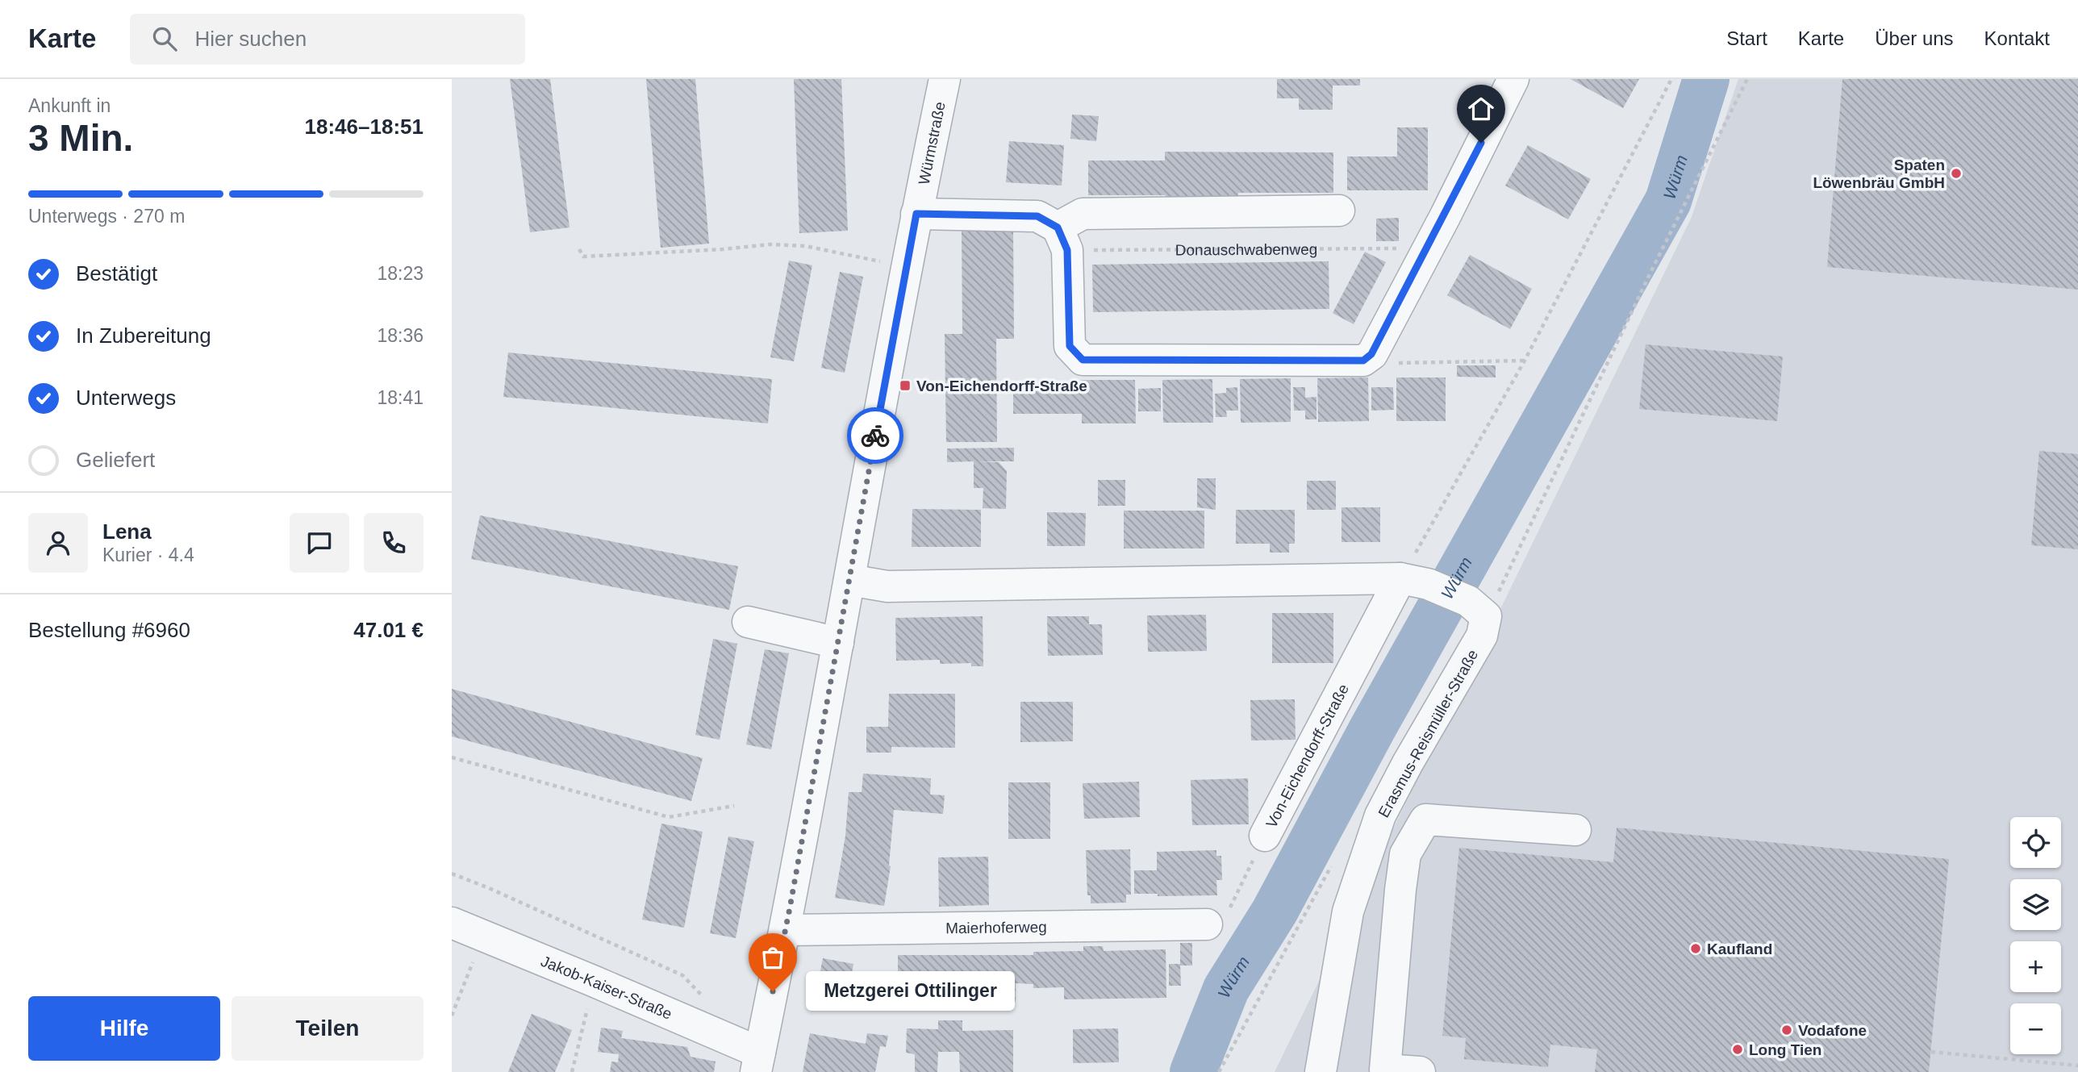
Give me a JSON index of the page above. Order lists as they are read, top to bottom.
{
  "streets": {
    "street": [
      "Würmstraße",
      "Erasmus-Reismüller-Straße",
      "Von-Eichendorff-Straße",
      "Maierhoferweg",
      "Jakob-Kaiser-Straße"
    ],
    "path": ["Donauschwabenweg"]
  },
  "crossings": [
    ["Würmstraße", "Maierhoferweg"],
    ["Würmstraße", "Jakob-Kaiser-Straße"],
    ["Erasmus-Reismüller-Straße", "Von-Eichendorff-Straße"],
    ["Von-Eichendorff-Straße", "Maierhoferweg"]
  ],
  "water": ["Würm"],
  "places": {
    "other": [
      "Spaten Löwenbräu GmbH",
      "Kaufland",
      "Metzgerei Ottilinger",
      "Vodafone",
      "Long Tien"
    ],
    "transit": ["Von-Eichendorff-Straße"]
  },
  "page": {
    "header": "Karte",
    "search": "Hier suchen",
    "nav": [
      "Start",
      "Karte",
      "Über uns",
      "Kontakt"
    ],
    "heading": ["3 Min.", "Ankunft in", "18:46–18:51"],
    "panel": [
      "Lena",
      "Kurier · 4.4",
      "Bestellung #6960",
      "47.01 €"
    ],
    "bar": "Unterwegs · 270 m",
    "list": [
      ["Bestätigt", "18:23"],
      ["In Zubereitung", "18:36"],
      ["Unterwegs", "18:41"],
      "Geliefert"
    ],
    "map_buttons": ["+", "−"],
    "bubble": "Metzgerei Ottilinger",
    "buttons": ["Hilfe", "Teilen"]
  }
}
